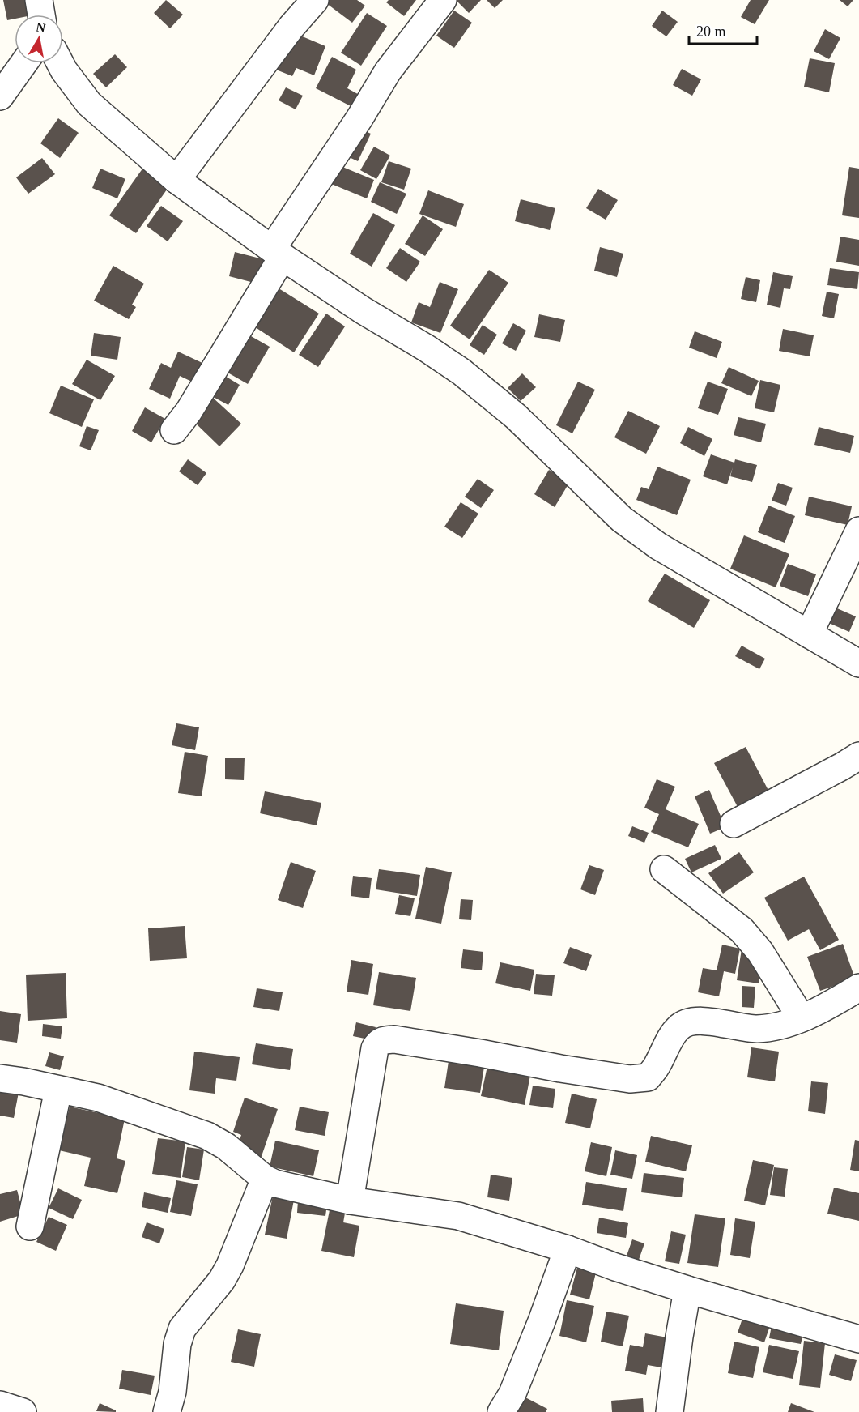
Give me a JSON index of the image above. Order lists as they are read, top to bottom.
{
  "scale_bar": "20 m",
  "north": "top"
}
